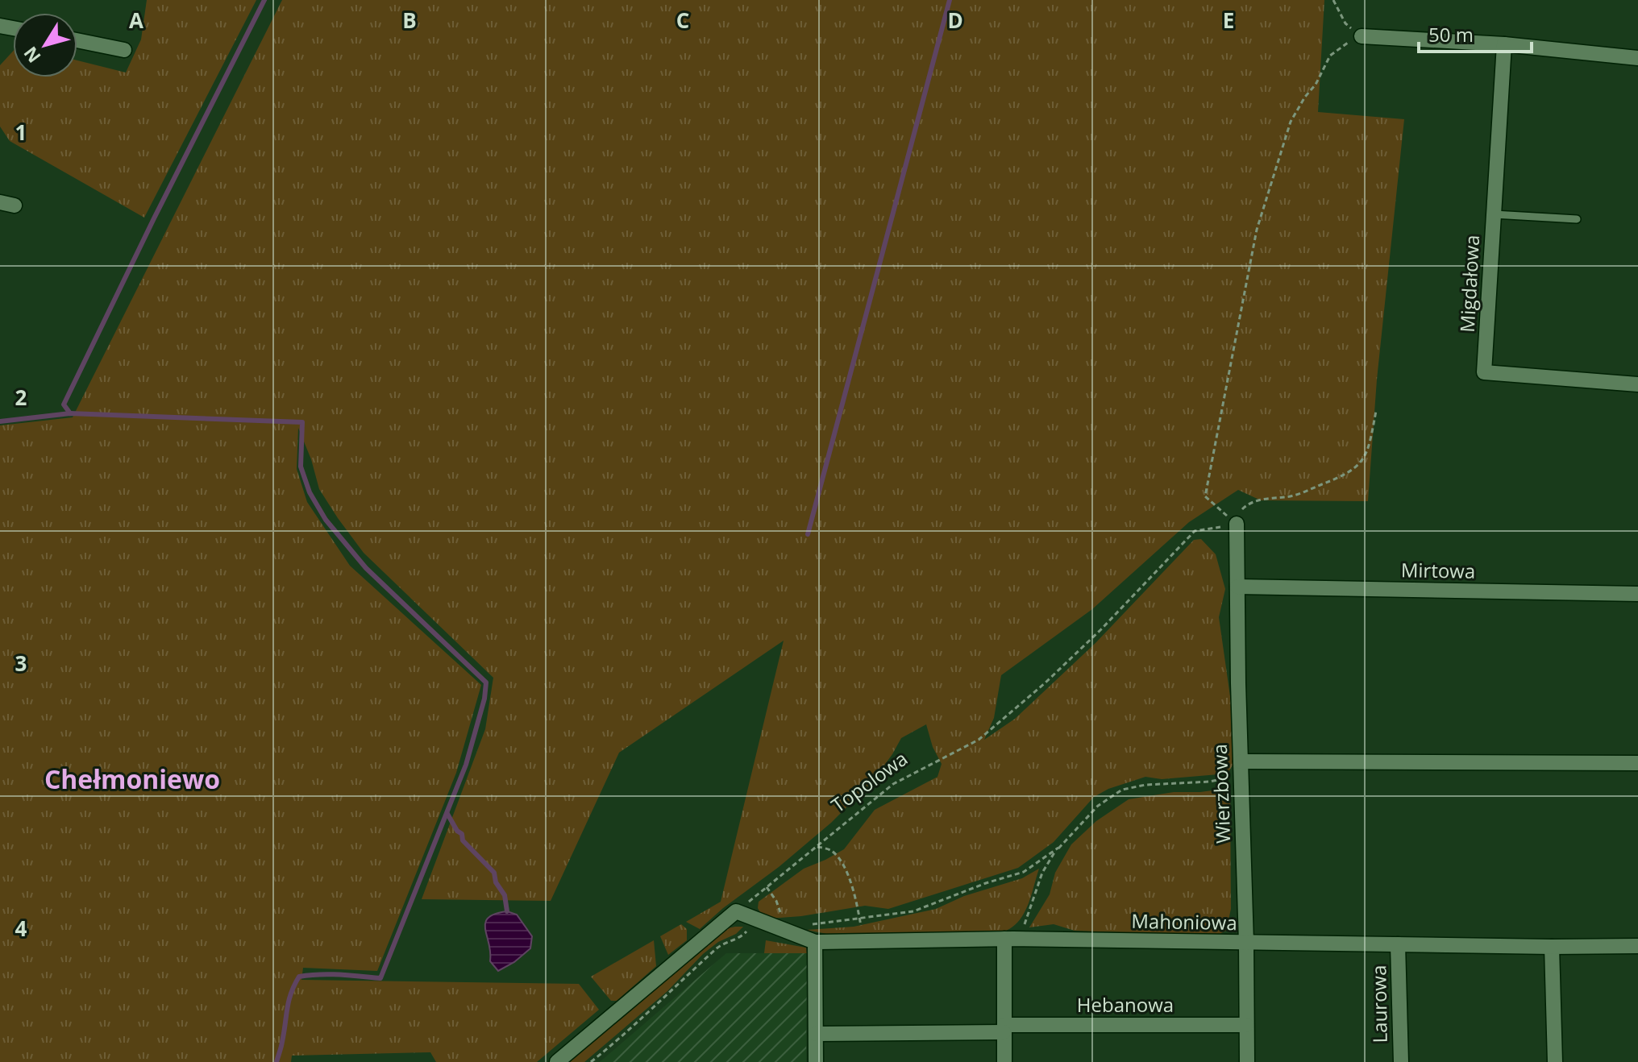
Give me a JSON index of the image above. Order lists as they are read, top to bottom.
{
  "streets": {
    "street": [
      "Migdałowa",
      "Mirtowa",
      "Wierzbowa",
      "Mahoniowa",
      "Laurowa",
      "Hebanowa"
    ],
    "path": ["Topolowa"]
  },
  "crossings": [
    ["Mirtowa", "Wierzbowa"],
    ["Topolowa", "Wierzbowa"],
    ["Topolowa", "Mahoniowa"],
    ["Wierzbowa", "Mahoniowa"],
    ["Wierzbowa", "Hebanowa"],
    ["Mahoniowa", "Laurowa"]
  ],
  "districts": ["Chełmoniewo"],
  "scale_bar": "50 m",
  "north": "bottom left",
  "grid": {
    "columns": [
      "A",
      "B",
      "C",
      "D",
      "E"
    ],
    "rows": [
      "1",
      "2",
      "3",
      "4"
    ]
  }
}
